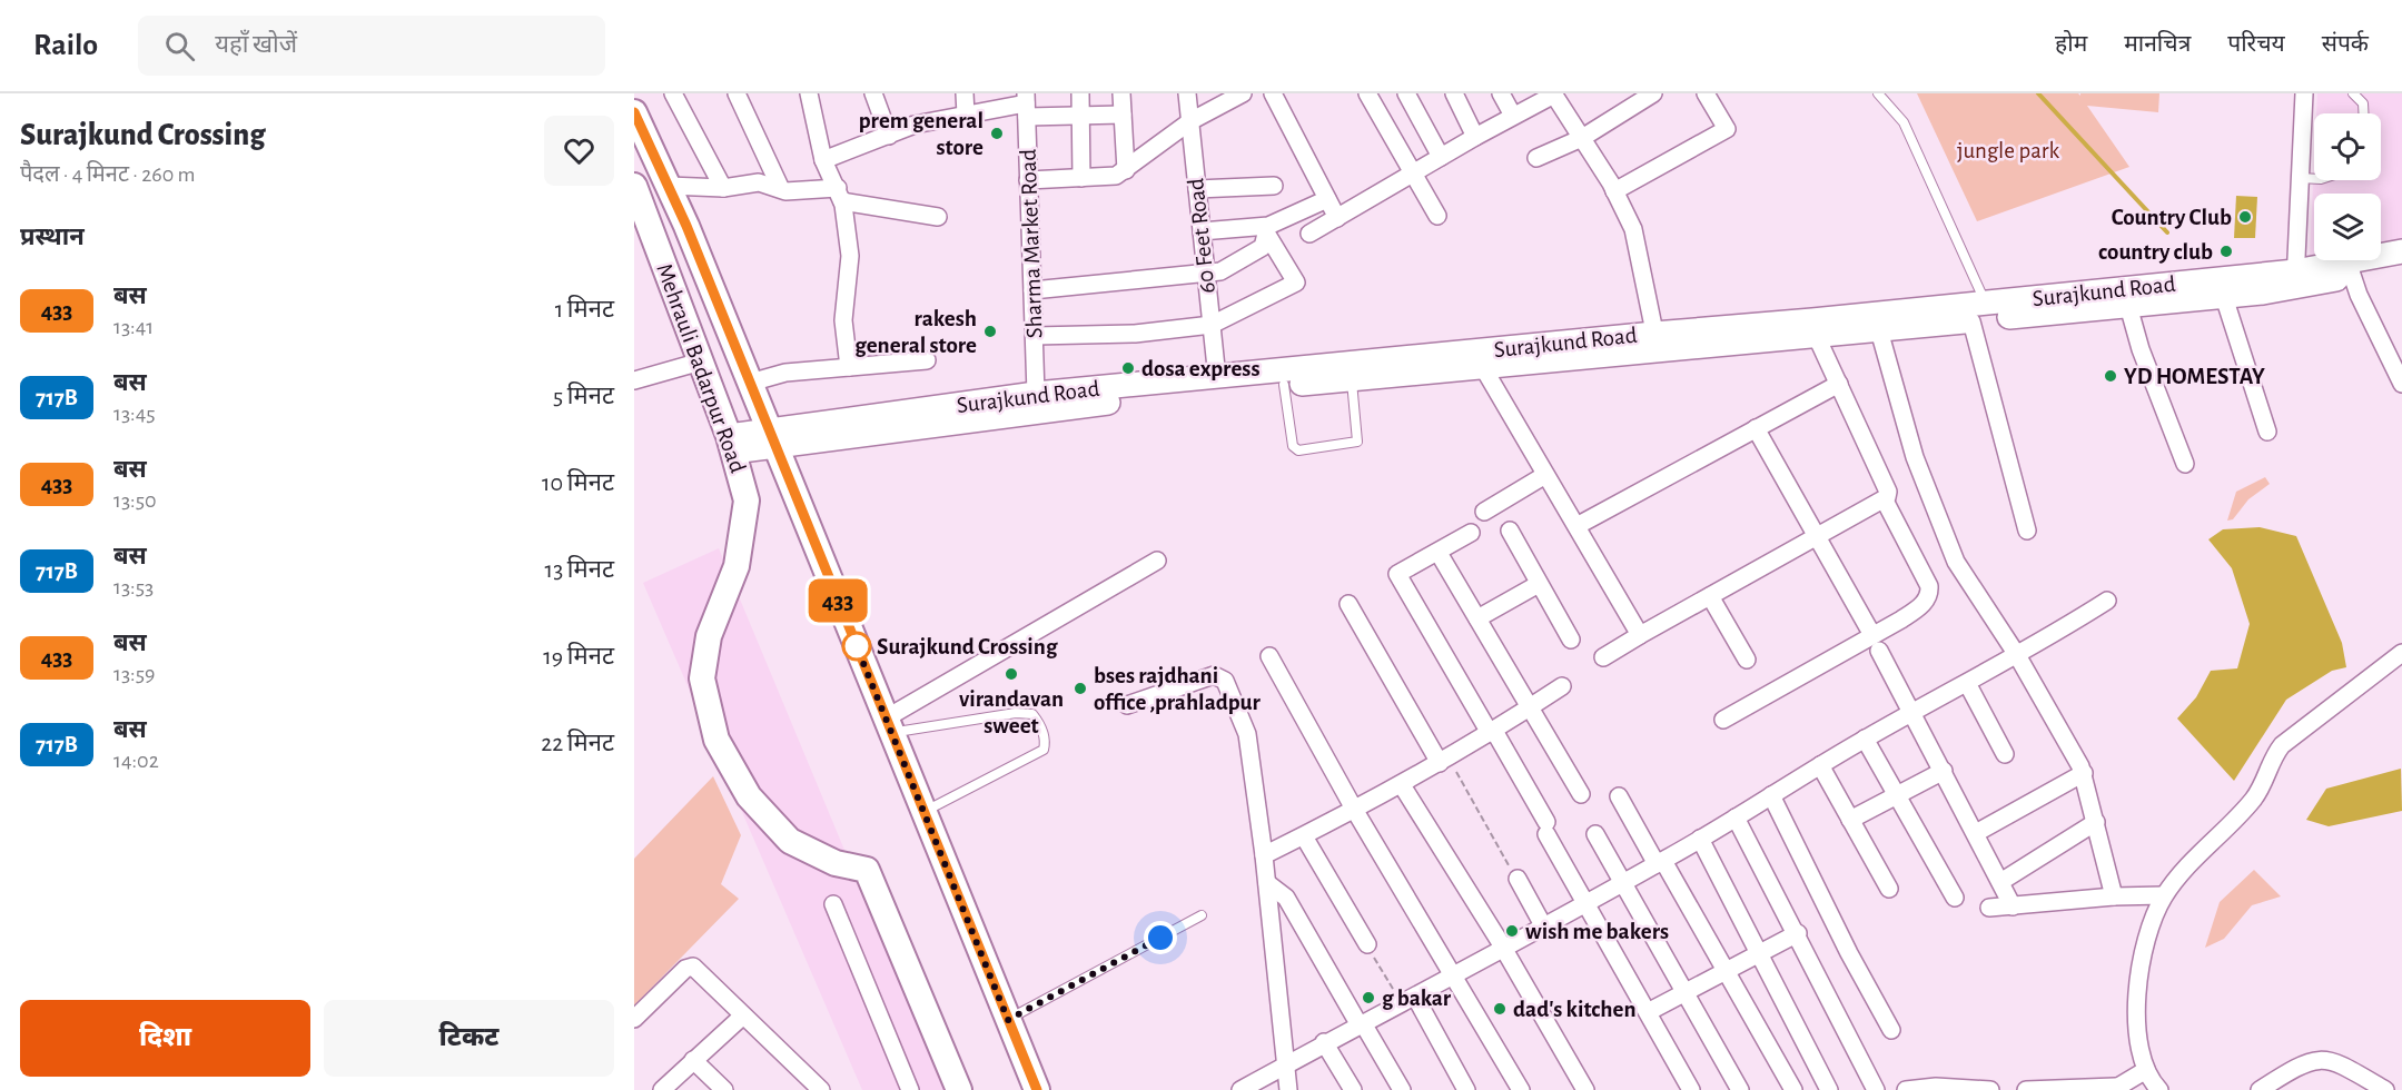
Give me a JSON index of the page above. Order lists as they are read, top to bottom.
{
  "streets": {
    "main road": ["Surajkund Road", "Mehrauli Badarpur Road"],
    "street": ["60 Feet Road", "Sharma Market Road"]
  },
  "crossings": [
    ["60 Feet Road", "Surajkund Road"],
    ["Sharma Market Road", "Surajkund Road"],
    ["Surajkund Road", "Mehrauli Badarpur Road"]
  ],
  "parks": ["jungle park"],
  "places": [
    "prem general store",
    "Country Club",
    "country club",
    "rakesh general store",
    "dosa express",
    "YD HOMESTAY",
    "Surajkund Crossing",
    "virandavan sweet",
    "bses rajdhani office ,prahladpur",
    "wish me bakers",
    "g bakar",
    "dad's kitchen"
  ],
  "lines": ["bus line 433"],
  "page": {
    "header": "Railo",
    "search": "यहाँ खोजें",
    "nav": [
      "होम",
      "मानचित्र",
      "परिचय",
      "संपर्क"
    ],
    "heading": [
      ["Surajkund Crossing", "पैदल · 4 मिनट · 260 m"],
      "प्रस्थान"
    ],
    "on_map": "433",
    "list": [
      {
        "mark": "433",
        "name": "बस",
        "note": "13:41",
        "value": "1 मिनट"
      },
      {
        "mark": "717B",
        "name": "बस",
        "note": "13:45",
        "value": "5 मिनट"
      },
      {
        "mark": "433",
        "name": "बस",
        "note": "13:50",
        "value": "10 मिनट"
      },
      {
        "mark": "717B",
        "name": "बस",
        "note": "13:53",
        "value": "13 मिनट"
      },
      {
        "mark": "433",
        "name": "बस",
        "note": "13:59",
        "value": "19 मिनट"
      },
      {
        "mark": "717B",
        "name": "बस",
        "note": "14:02",
        "value": "22 मिनट"
      }
    ],
    "buttons": ["दिशा", "टिकट"]
  }
}
